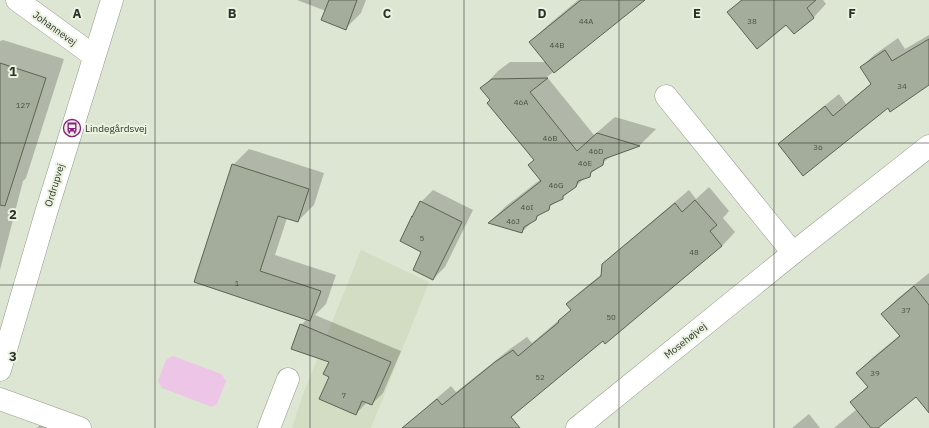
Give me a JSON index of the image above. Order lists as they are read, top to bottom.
{
  "streets": {
    "street": ["Johannevej", "Ordrupvej", "Mosehøjvej"]
  },
  "crossings": [
    ["Johannevej", "Ordrupvej"]
  ],
  "places": {
    "bus stop": ["Lindegårdsvej"]
  },
  "house_numbers": [
    "44A",
    "38",
    "44B",
    "34",
    "46A",
    "127",
    "46B",
    "36",
    "46D",
    "46E",
    "46G",
    "46I",
    "46J",
    "5",
    "48",
    "1",
    "37",
    "50",
    "39",
    "52",
    "7"
  ],
  "grid": {
    "columns": [
      "A",
      "B",
      "C",
      "D",
      "E",
      "F"
    ],
    "rows": ["1", "2", "3"]
  }
}
